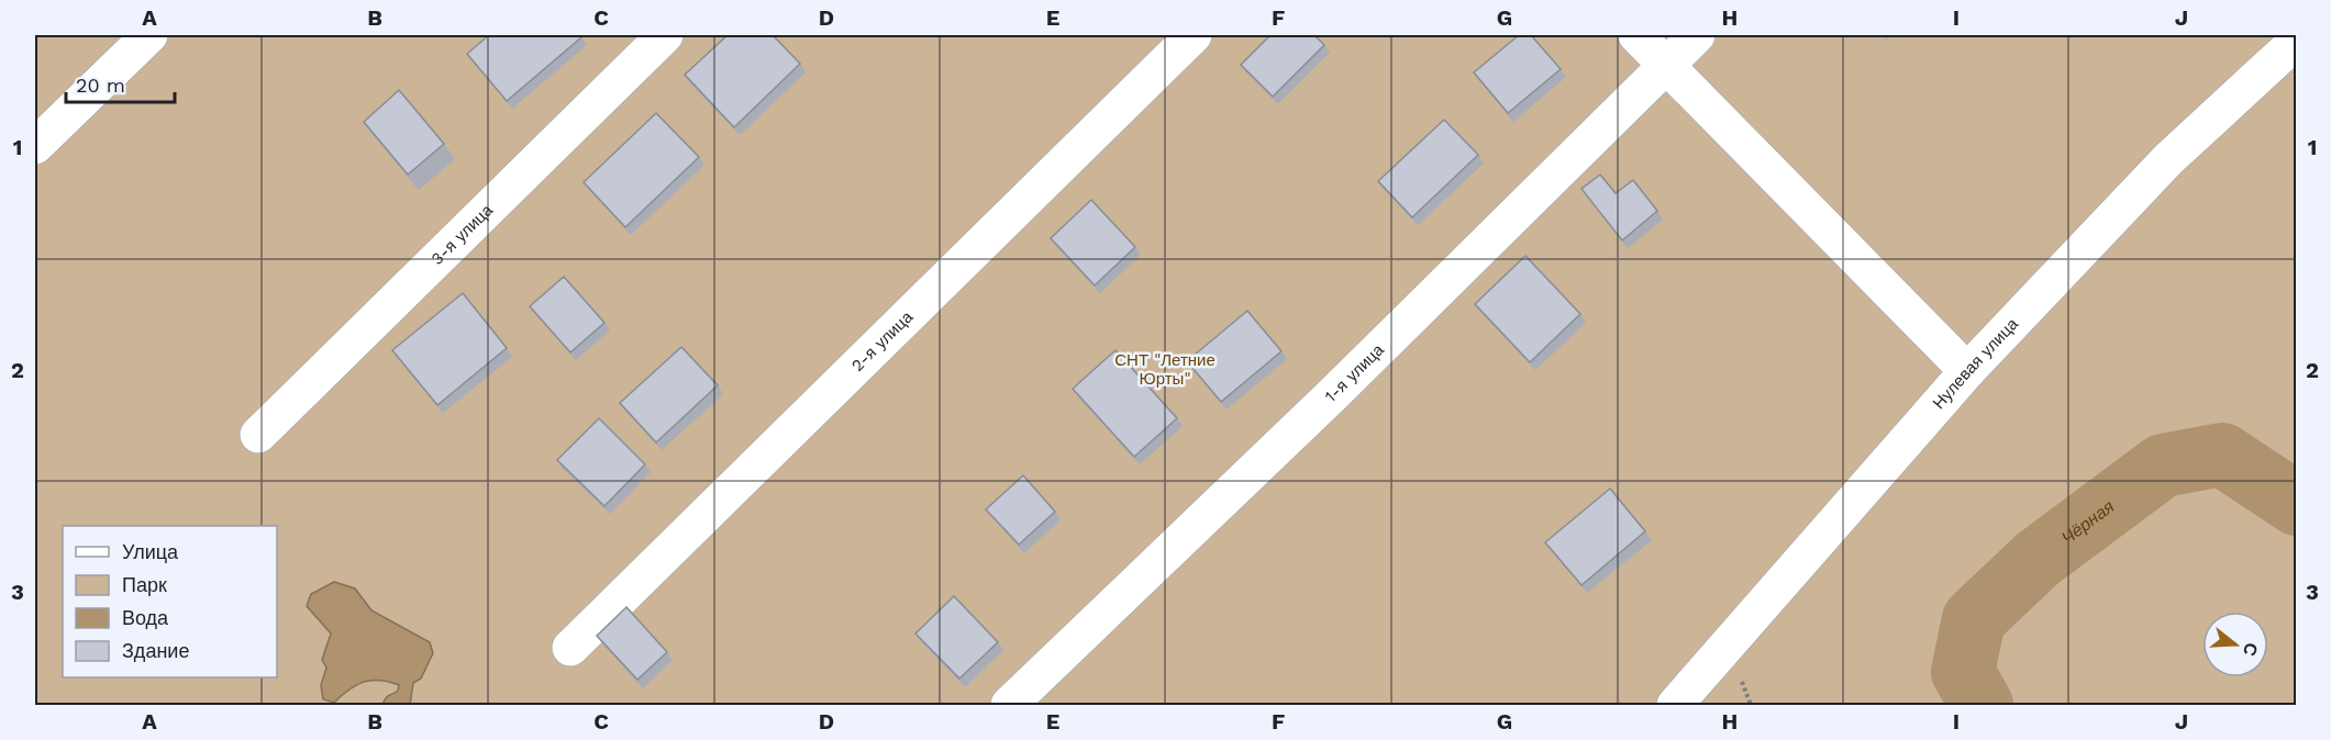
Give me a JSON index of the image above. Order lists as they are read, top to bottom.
{
  "streets": {
    "street": [
      "3-я улица",
      "2-я улица",
      "Нулевая улица",
      "1-я улица"
    ]
  },
  "water": ["Чёрная"],
  "parks": ["СНТ \"Летние Юрты\""],
  "legend": [
    "Улица",
    "Парк",
    "Вода",
    "Здание"
  ],
  "scale_bar": "20 m",
  "north": "right",
  "grid": {
    "columns": [
      "A",
      "B",
      "C",
      "D",
      "E",
      "F",
      "G",
      "H",
      "I",
      "J"
    ],
    "rows": ["1", "2", "3"]
  }
}
